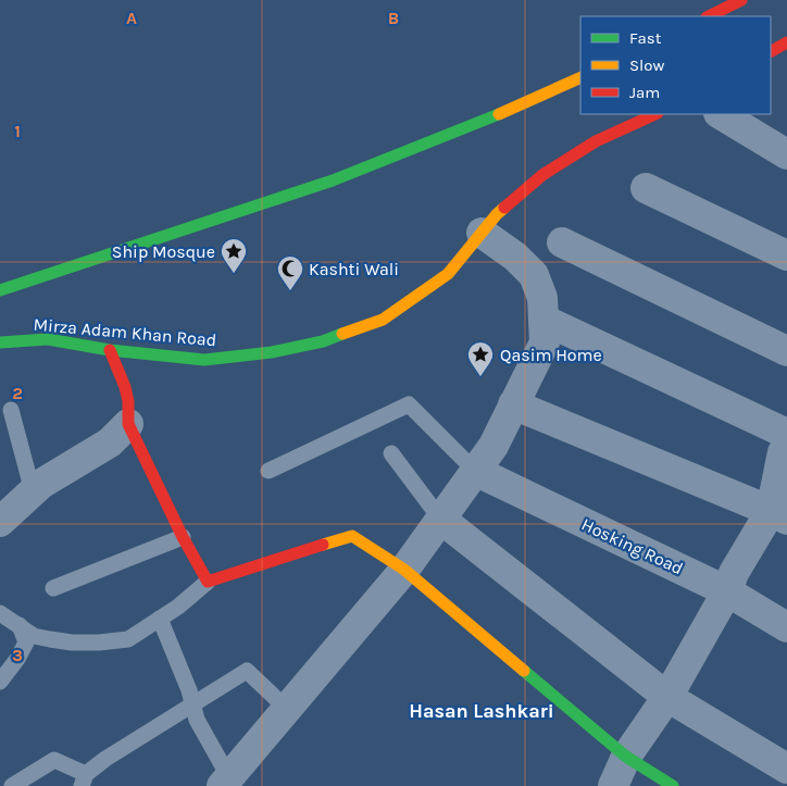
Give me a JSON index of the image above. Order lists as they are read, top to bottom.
{
  "streets": {
    "main road": ["Mirza Adam Khan Road"],
    "street": ["Hosking Road"]
  },
  "districts": ["Hasan Lashkari"],
  "places": {
    "place": ["Ship Mosque", "Qasim Home"],
    "mosque": ["Kashti Wali"]
  },
  "legend": ["Fast", "Slow", "Jam"],
  "grid": {
    "columns": ["A", "B"],
    "rows": ["1", "2", "3"]
  }
}
